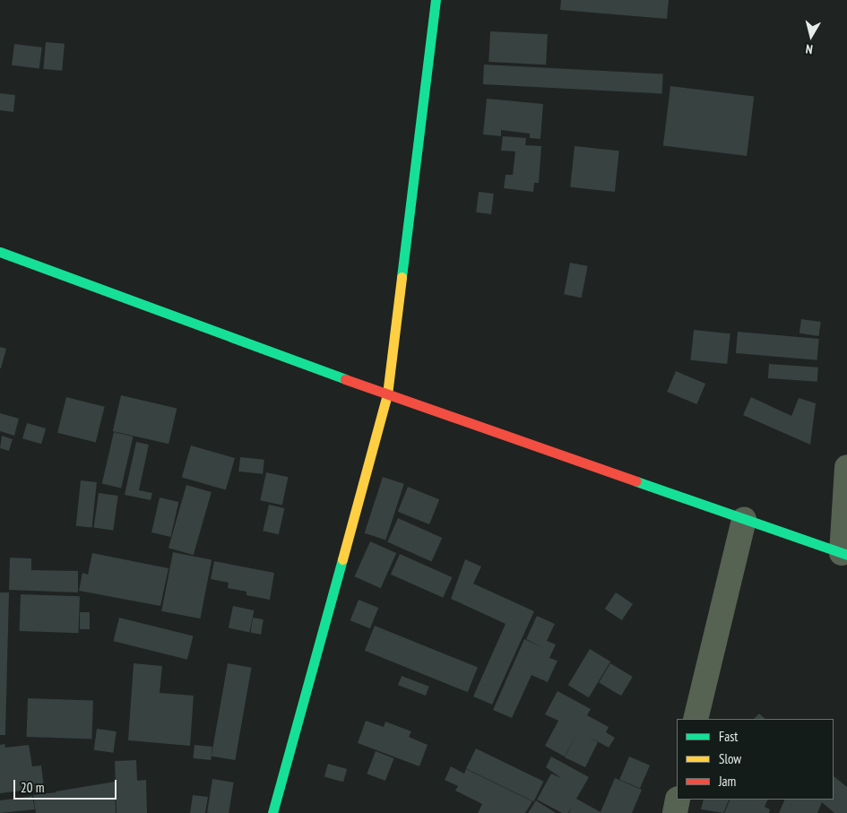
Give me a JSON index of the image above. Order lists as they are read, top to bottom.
{
  "legend": ["Fast", "Slow", "Jam"],
  "scale_bar": "20 m",
  "north": "bottom"
}
